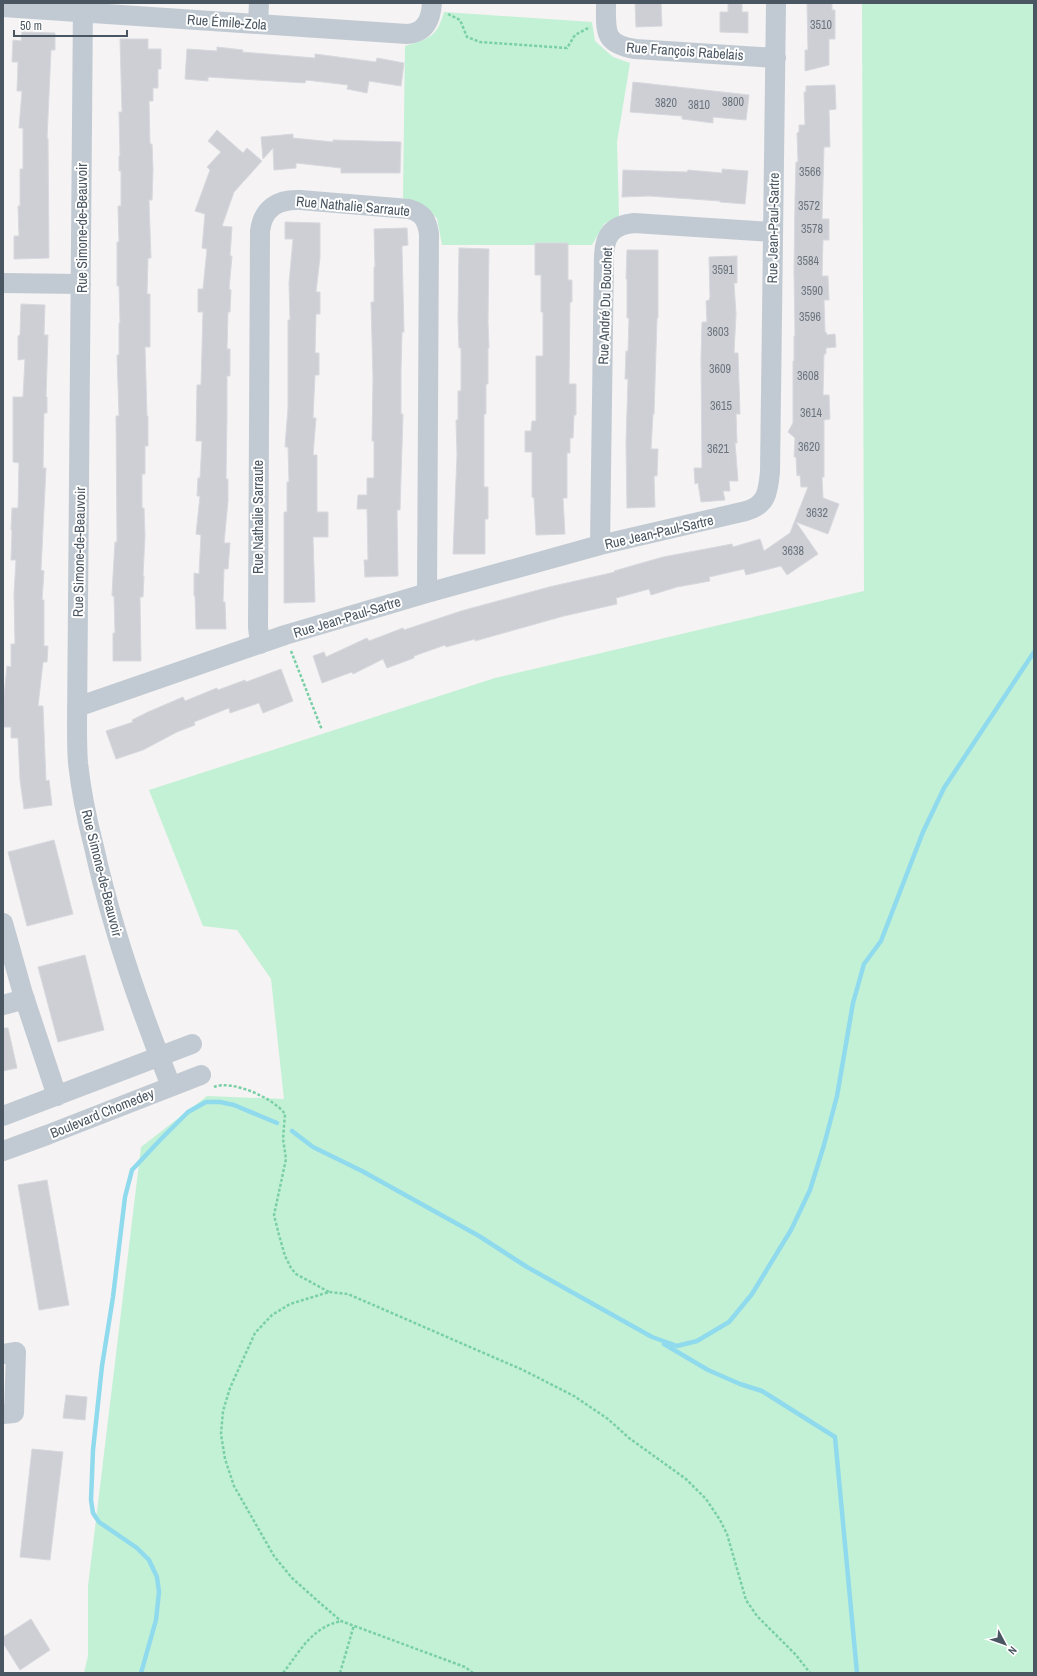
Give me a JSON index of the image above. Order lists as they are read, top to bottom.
{
  "streets": {
    "street": [
      "Rue Émile-Zola",
      "Rue François Rabelais",
      "Rue Nathalie Sarraute",
      "Rue Simone-de-Beauvoir",
      "Rue Jean-Paul-Sartre",
      "Rue André Du Bouchet",
      "Boulevard Chomedey"
    ]
  },
  "crossings": [
    ["Rue Émile-Zola", "Rue Simone-de-Beauvoir"],
    ["Rue François Rabelais", "Rue Jean-Paul-Sartre"],
    ["Rue Nathalie Sarraute", "Rue Jean-Paul-Sartre"],
    ["Rue Simone-de-Beauvoir", "Rue Jean-Paul-Sartre"],
    ["Rue Simone-de-Beauvoir", "Boulevard Chomedey"],
    ["Rue Jean-Paul-Sartre", "Rue André Du Bouchet"]
  ],
  "house_numbers": [
    "3510",
    "3800",
    "3820",
    "3810",
    "3566",
    "3572",
    "3578",
    "3584",
    "3591",
    "3590",
    "3596",
    "3603",
    "3609",
    "3608",
    "3615",
    "3614",
    "3620",
    "3621",
    "3632",
    "3638"
  ],
  "scale_bar": "50 m",
  "north": "bottom right"
}
